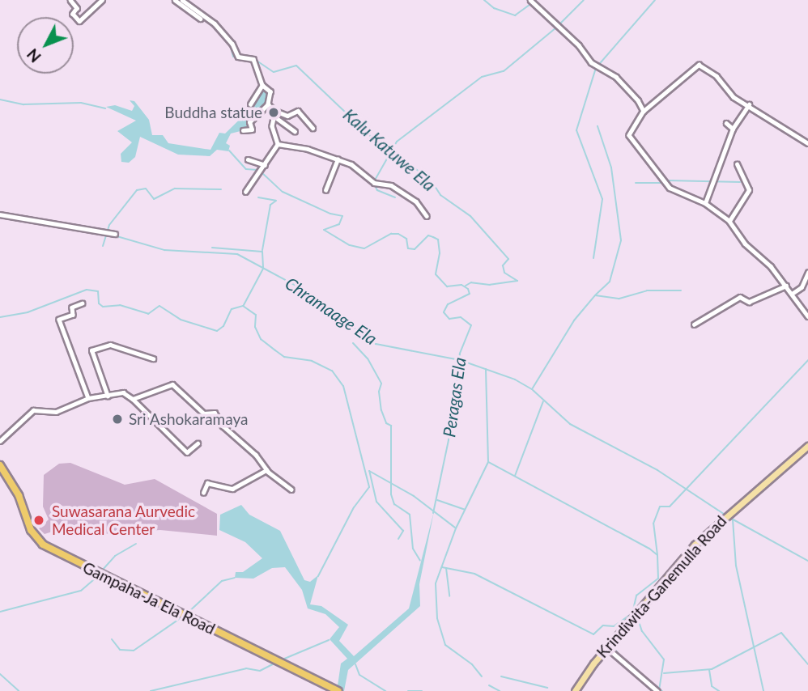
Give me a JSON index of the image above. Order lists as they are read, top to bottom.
{
  "streets": {
    "highway": ["Gampaha-Ja Ela Road"],
    "main road": ["Krindiwita-Ganemulla Road"]
  },
  "water": ["Kalu Katuwe Ela", "Chramaage Ela", "Peragas Ela"],
  "places": ["Buddha statue", "Sri Ashokaramaya", "Suwasarana Aurvedic Medical Center"],
  "north": "bottom left"
}
